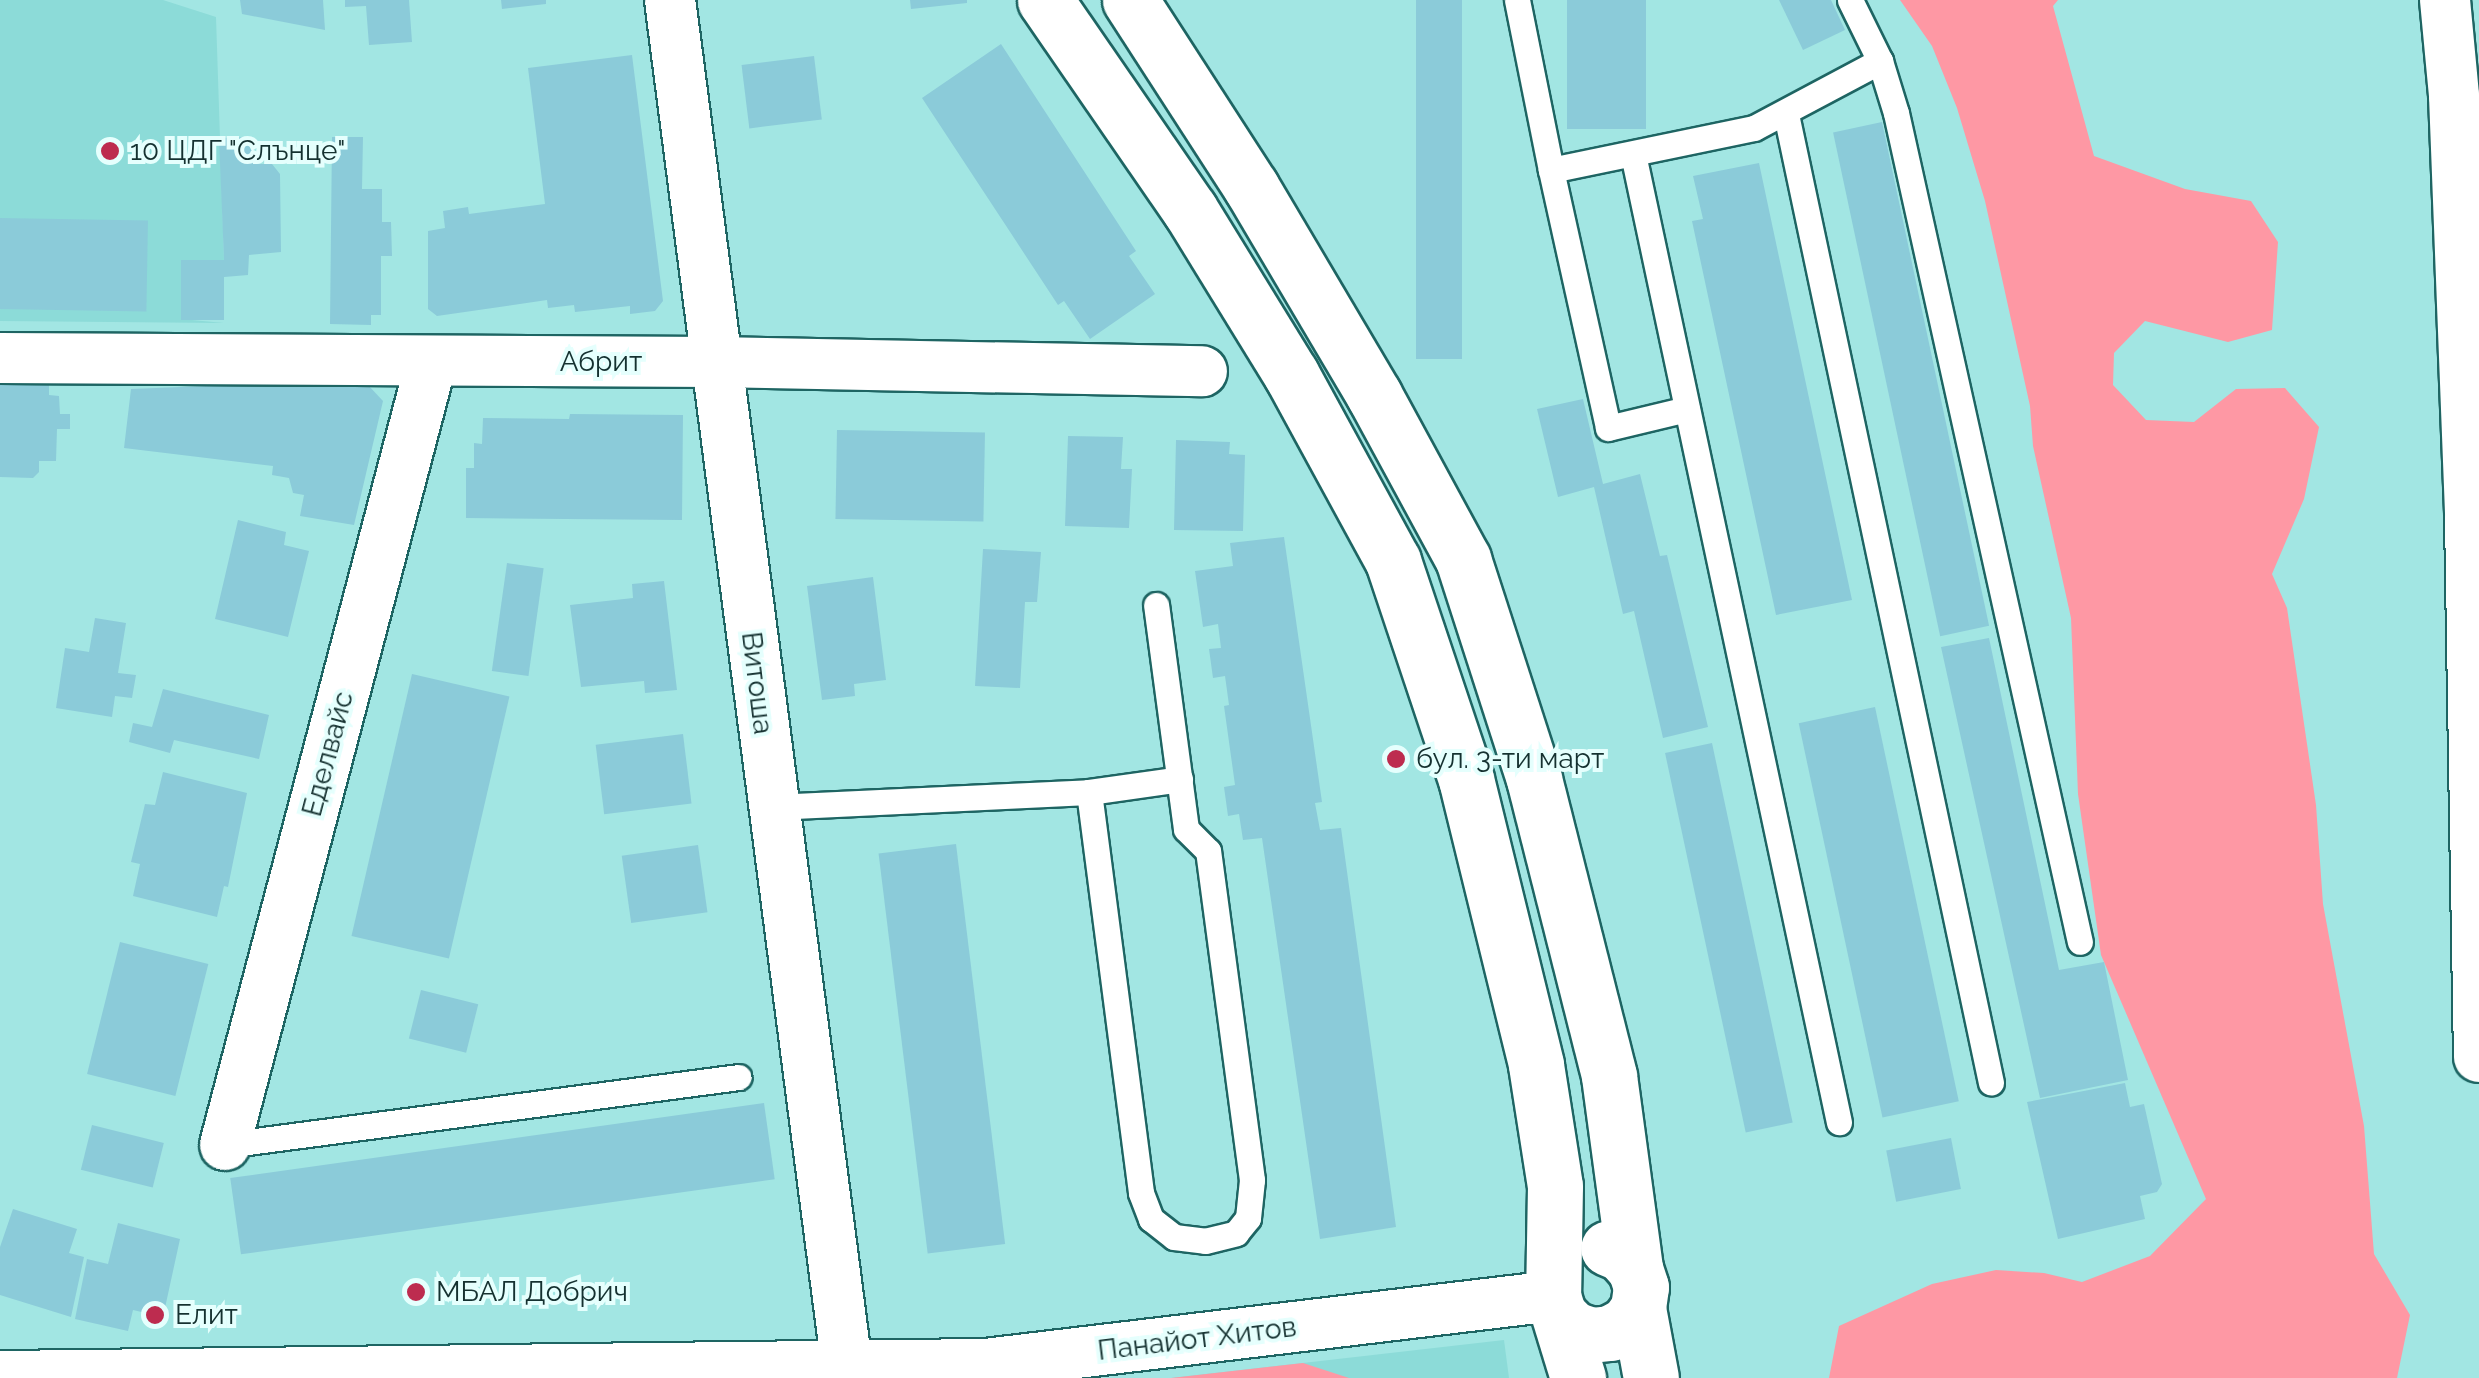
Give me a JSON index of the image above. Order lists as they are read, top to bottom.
{
  "streets": {
    "street": [
      "Абрит",
      "Витоша",
      "Еделвайс",
      "Панайот Хитов"
    ]
  },
  "crossings": [
    ["Абрит", "Витоша"],
    ["Абрит", "Еделвайс"],
    ["Витоша", "Панайот Хитов"]
  ],
  "places": [
    "10 ЦДГ \"Слънце\"",
    "бул. 3-ти март",
    "МБАЛ Добрич",
    "Елит"
  ]
}
